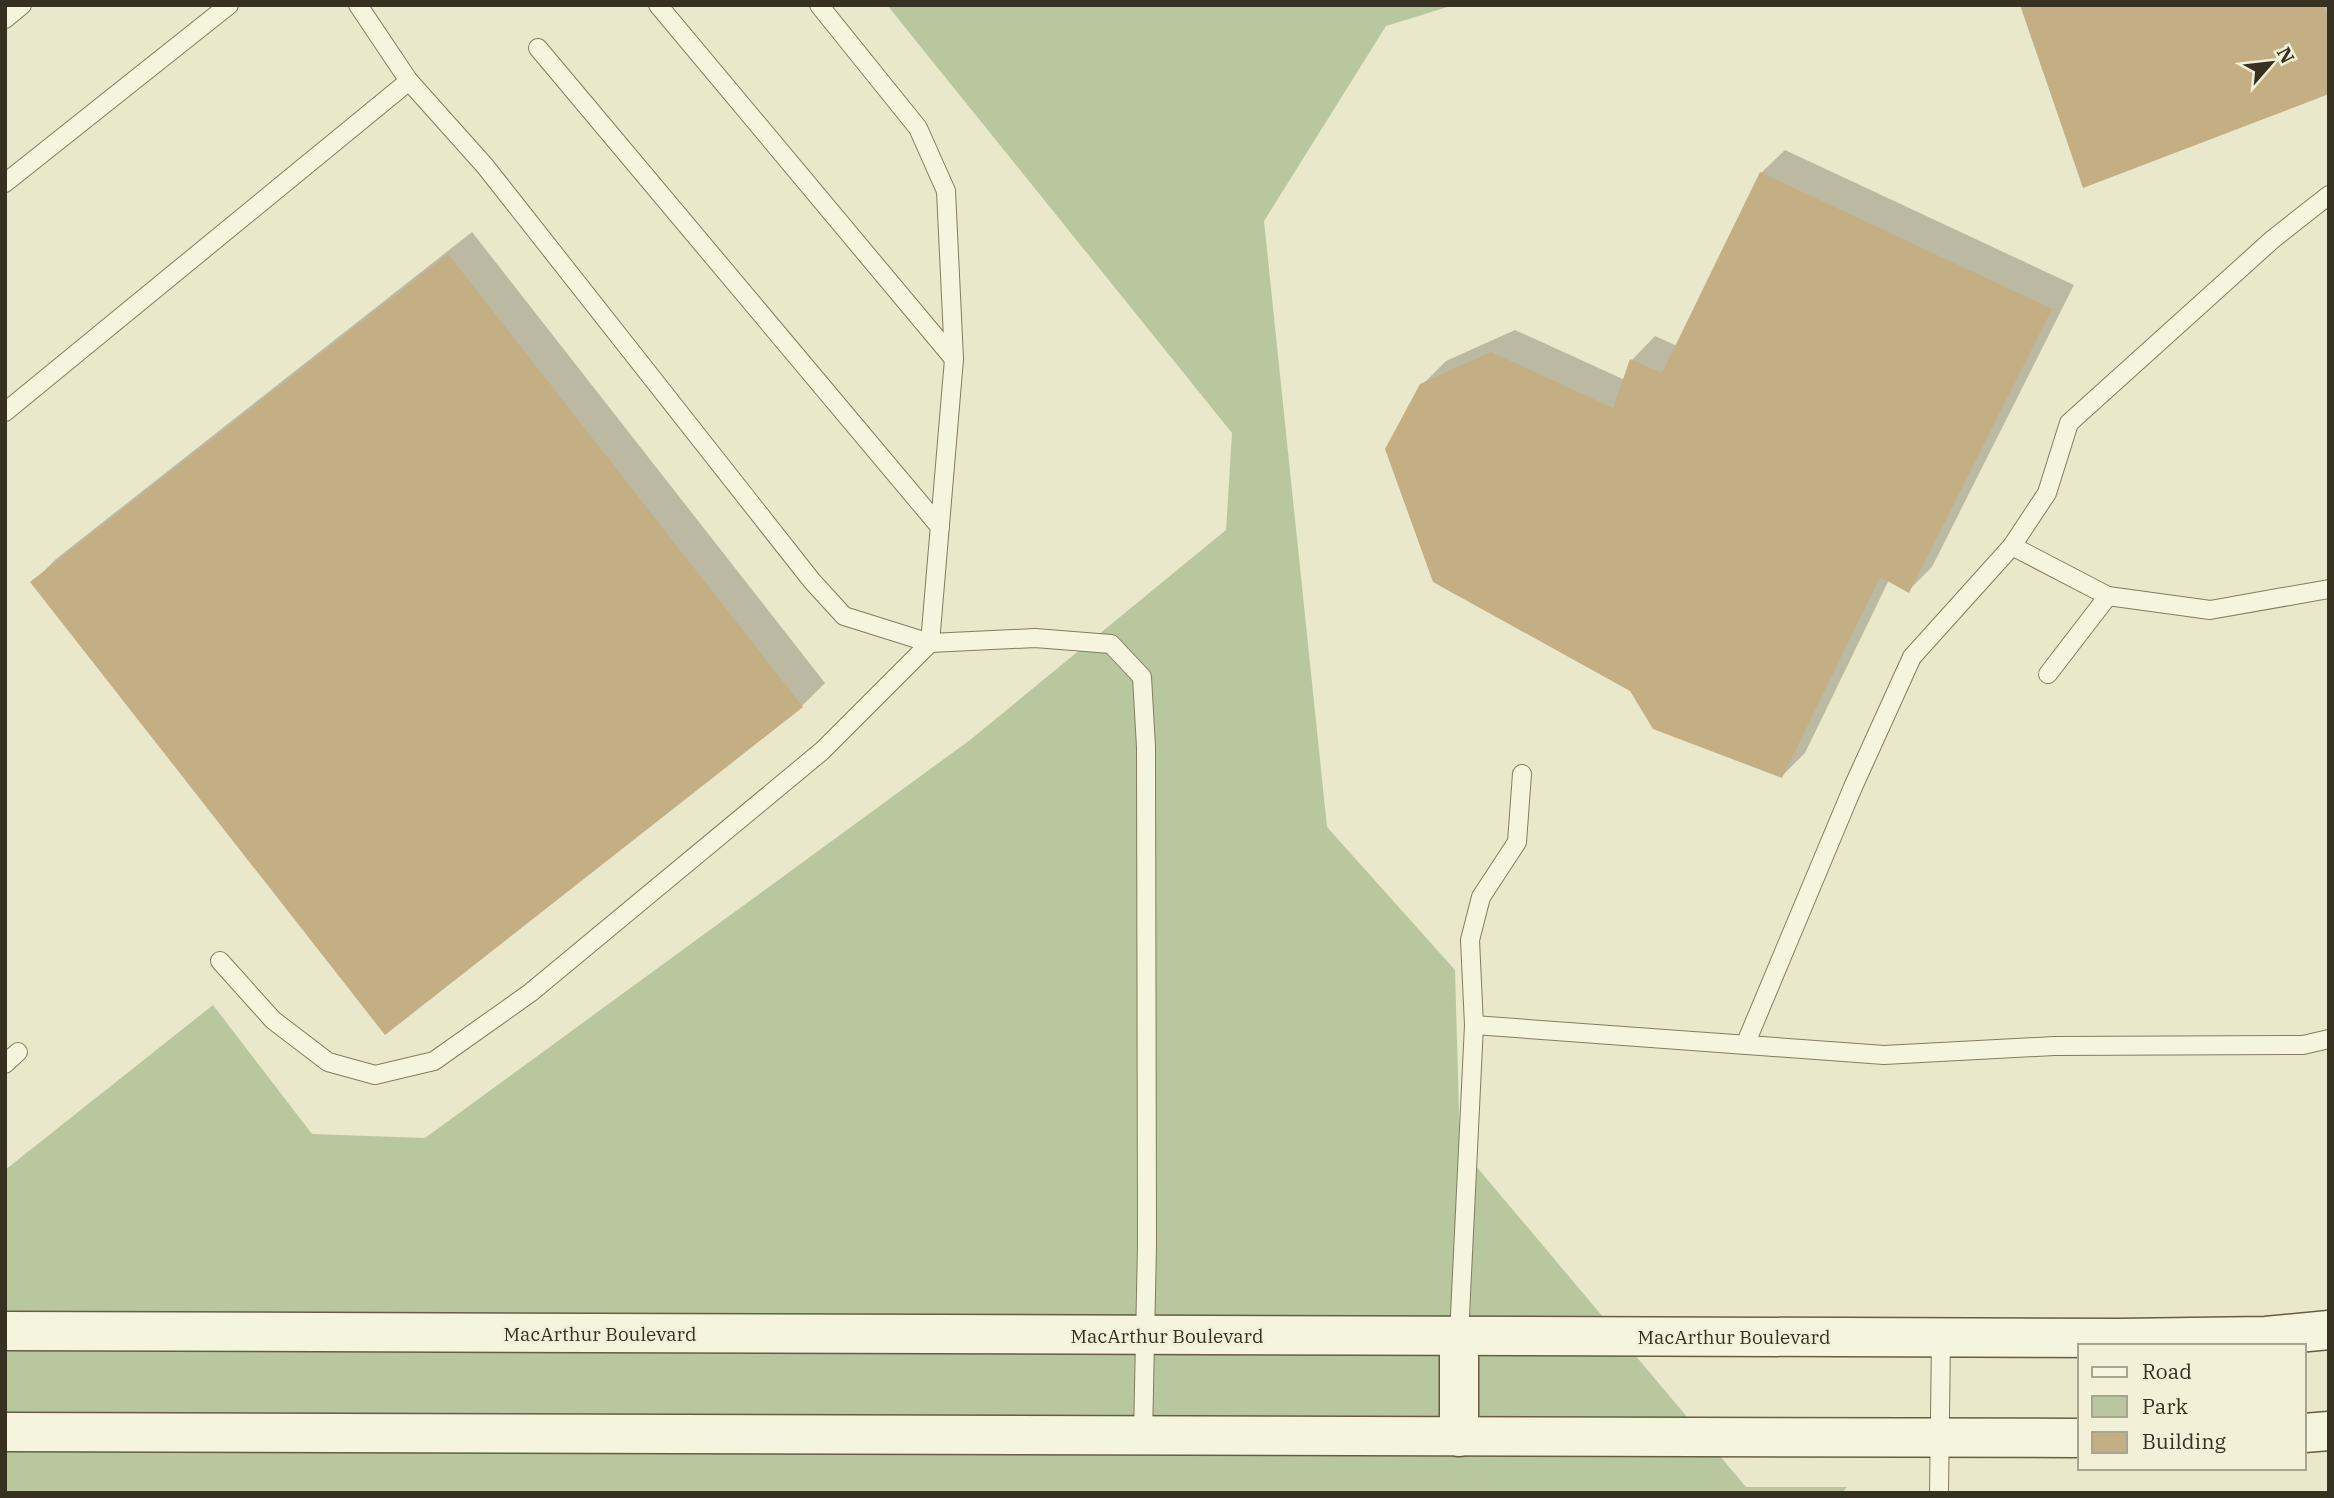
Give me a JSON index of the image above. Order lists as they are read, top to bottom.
{
  "streets": {
    "main road": ["MacArthur Boulevard"]
  },
  "legend": ["Road", "Park", "Building"],
  "north": "top right"
}
